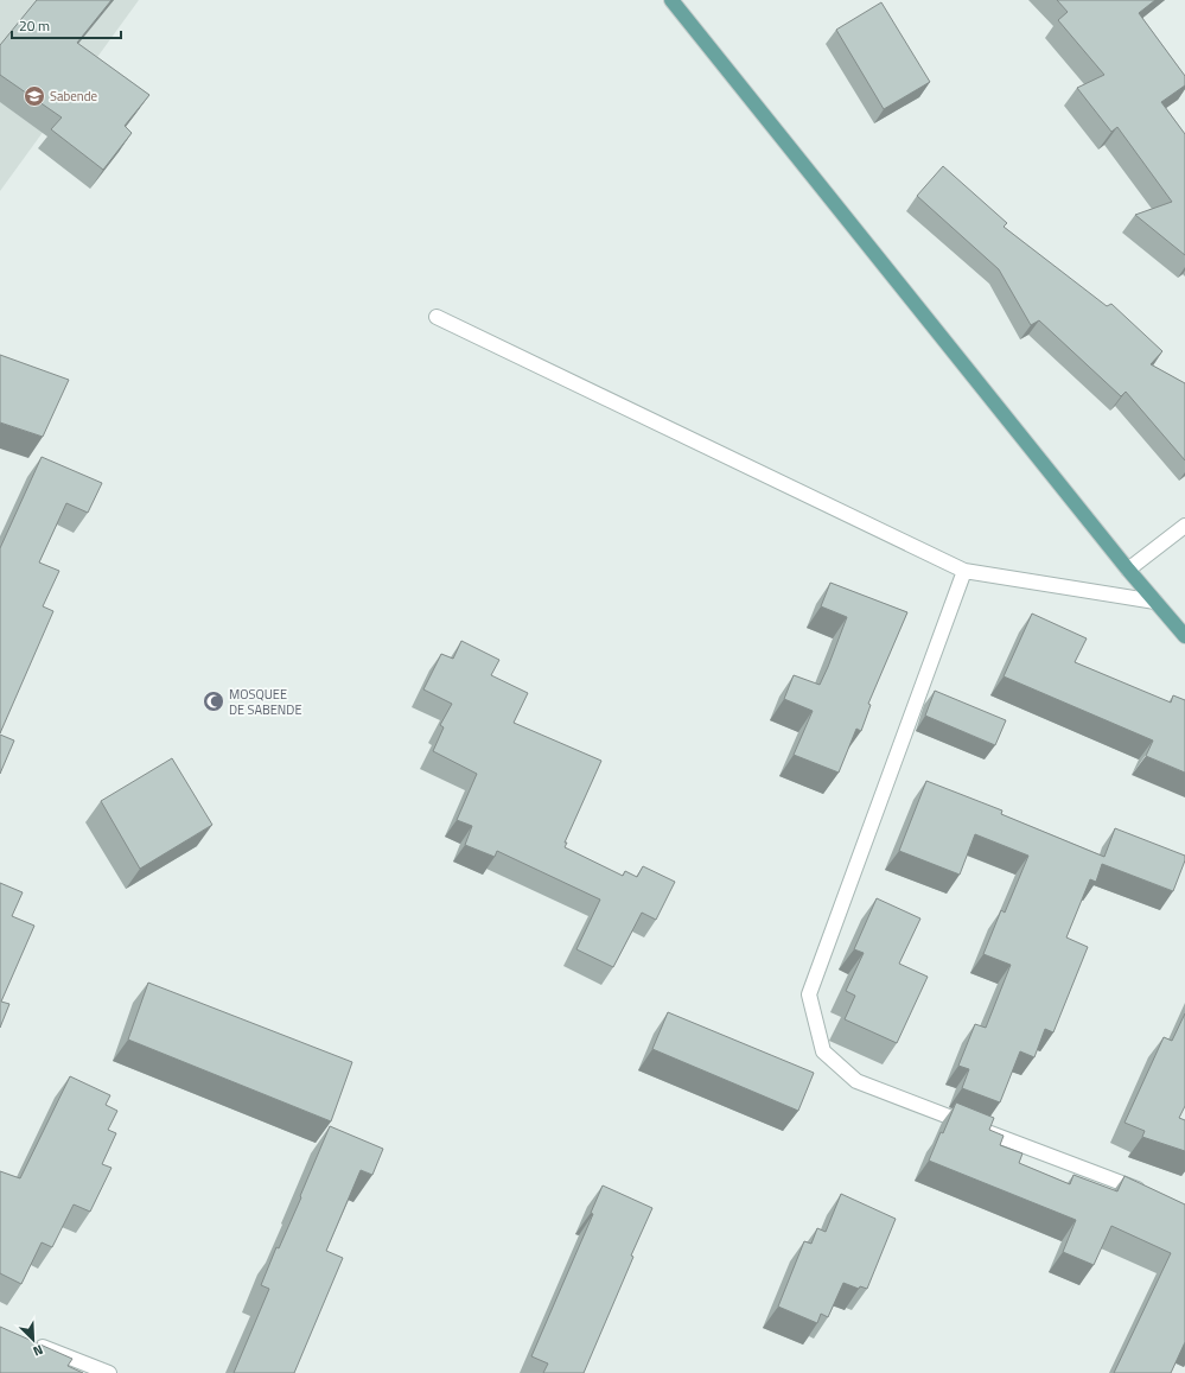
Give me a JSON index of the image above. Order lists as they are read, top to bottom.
{
  "places": {
    "school or university": ["Sabende"],
    "mosque": ["MOSQUEE DE SABENDE"]
  },
  "scale_bar": "20 m",
  "north": "bottom right"
}
